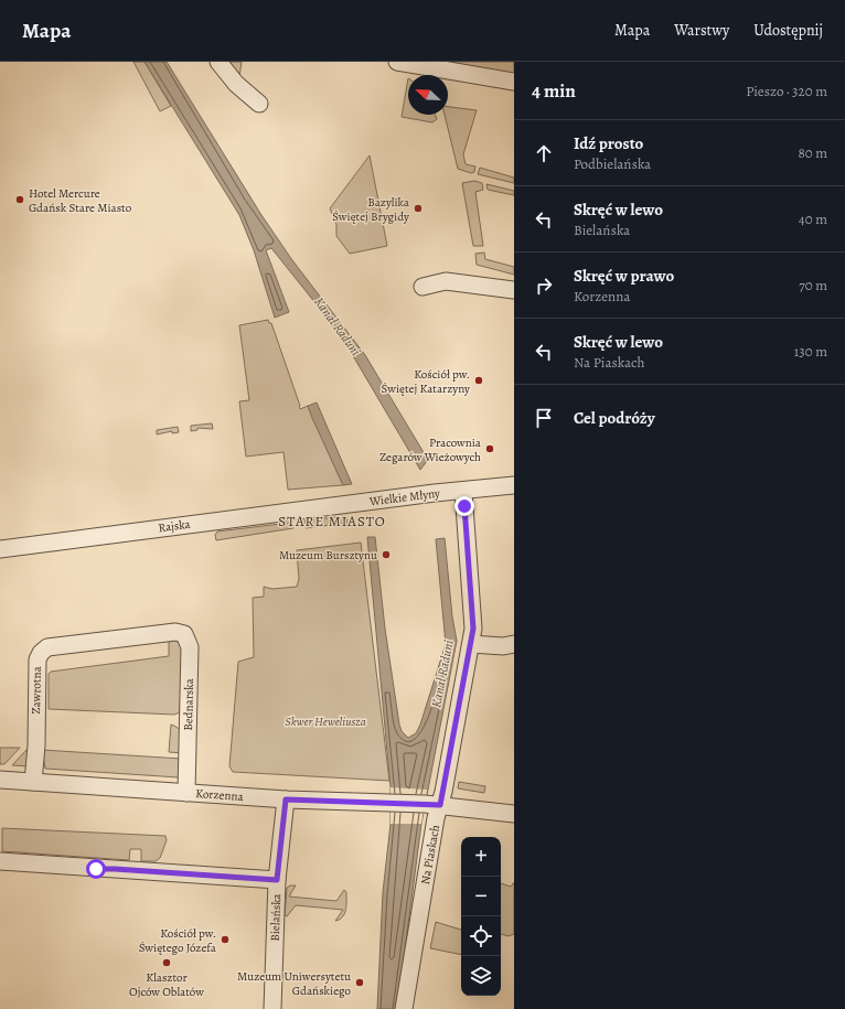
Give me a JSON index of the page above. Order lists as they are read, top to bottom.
{
  "streets": {
    "street": [
      "Wielkie Młyny",
      "Rajska",
      "Zawrotna",
      "Bednarska",
      "Korzenna",
      "Na Piaskach",
      "Bielańska"
    ]
  },
  "crossings": [
    ["Wielkie Młyny", "Rajska"],
    ["Wielkie Młyny", "Na Piaskach"],
    ["Zawrotna", "Bednarska"],
    ["Zawrotna", "Korzenna"],
    ["Bednarska", "Korzenna"],
    ["Korzenna", "Na Piaskach"],
    ["Korzenna", "Bielańska"]
  ],
  "districts": ["STARE MIASTO"],
  "water": ["Kanał Raduni"],
  "parks": ["Skwer Heweliusza"],
  "places": [
    "Hotel Mercure Gdańsk Stare Miasto",
    "Bazylika Świętej Brygidy",
    "Kościół pw. Świętej Katarzyny",
    "Pracownia Zegarów Wieżowych",
    "Muzeum Bursztynu",
    "Kościół pw. Świętego Józefa",
    "Klasztor Ojców Oblatów",
    "Muzeum Uniwersytetu Gdańskiego"
  ],
  "north": "top left",
  "page": {
    "header": "Mapa",
    "nav": ["Mapa", "Warstwy", "Udostępnij"],
    "heading": ["4 min", "Pieszo · 320 m"],
    "list": [
      ["Idź prosto", "Podbielańska", "80 m"],
      ["Skręć w lewo", "Bielańska", "40 m"],
      ["Skręć w prawo", "Korzenna", "70 m"],
      ["Skręć w lewo", "Na Piaskach", "130 m"],
      "Cel podróży"
    ],
    "map_buttons": ["+", "−"]
  }
}
